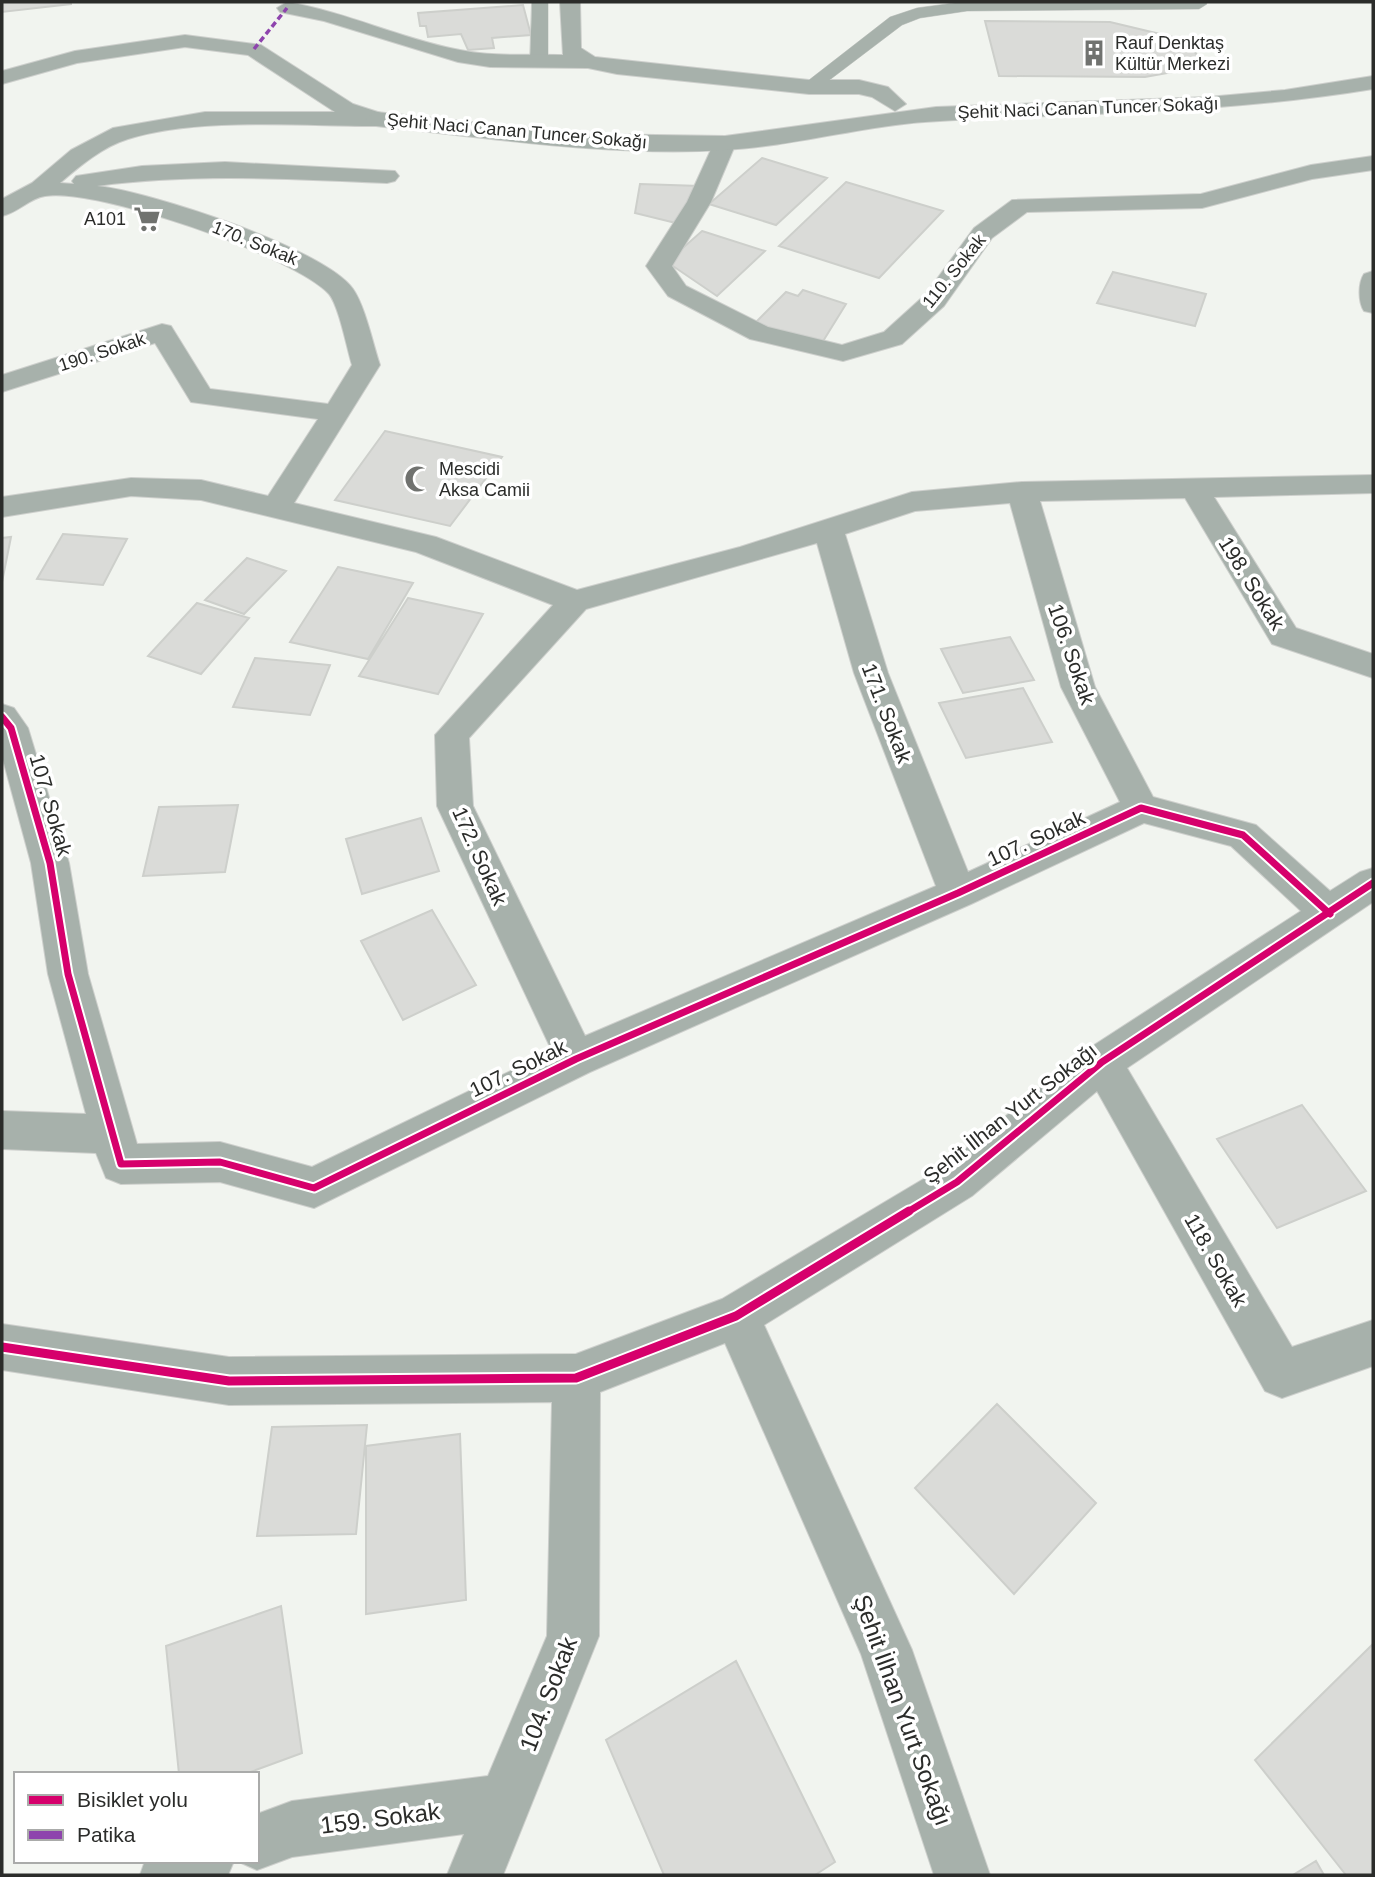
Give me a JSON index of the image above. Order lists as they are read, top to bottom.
{
  "streets": {
    "street": [
      "Şehit Naci Canan Tuncer Sokağı",
      "170. Sokak",
      "110. Sokak",
      "190. Sokak",
      "198. Sokak",
      "106. Sokak",
      "171. Sokak",
      "107. Sokak",
      "172. Sokak",
      "Şehit İlhan Yurt Sokağı",
      "118. Sokak",
      "104. Sokak",
      "159. Sokak"
    ]
  },
  "crossings": [
    ["Şehit Naci Canan Tuncer Sokağı", "110. Sokak"],
    ["170. Sokak", "190. Sokak"],
    ["106. Sokak", "107. Sokak"],
    ["171. Sokak", "107. Sokak"],
    ["107. Sokak", "172. Sokak"],
    ["Şehit İlhan Yurt Sokağı", "118. Sokak"],
    ["Şehit İlhan Yurt Sokağı", "104. Sokak"],
    ["104. Sokak", "159. Sokak"]
  ],
  "places": {
    "building": ["Rauf Denktaş Kültür Merkezi"],
    "supermarket": ["A101"],
    "mosque": ["Mescidi Aksa Camii"]
  },
  "legend": ["Bisiklet yolu", "Patika"]
}
